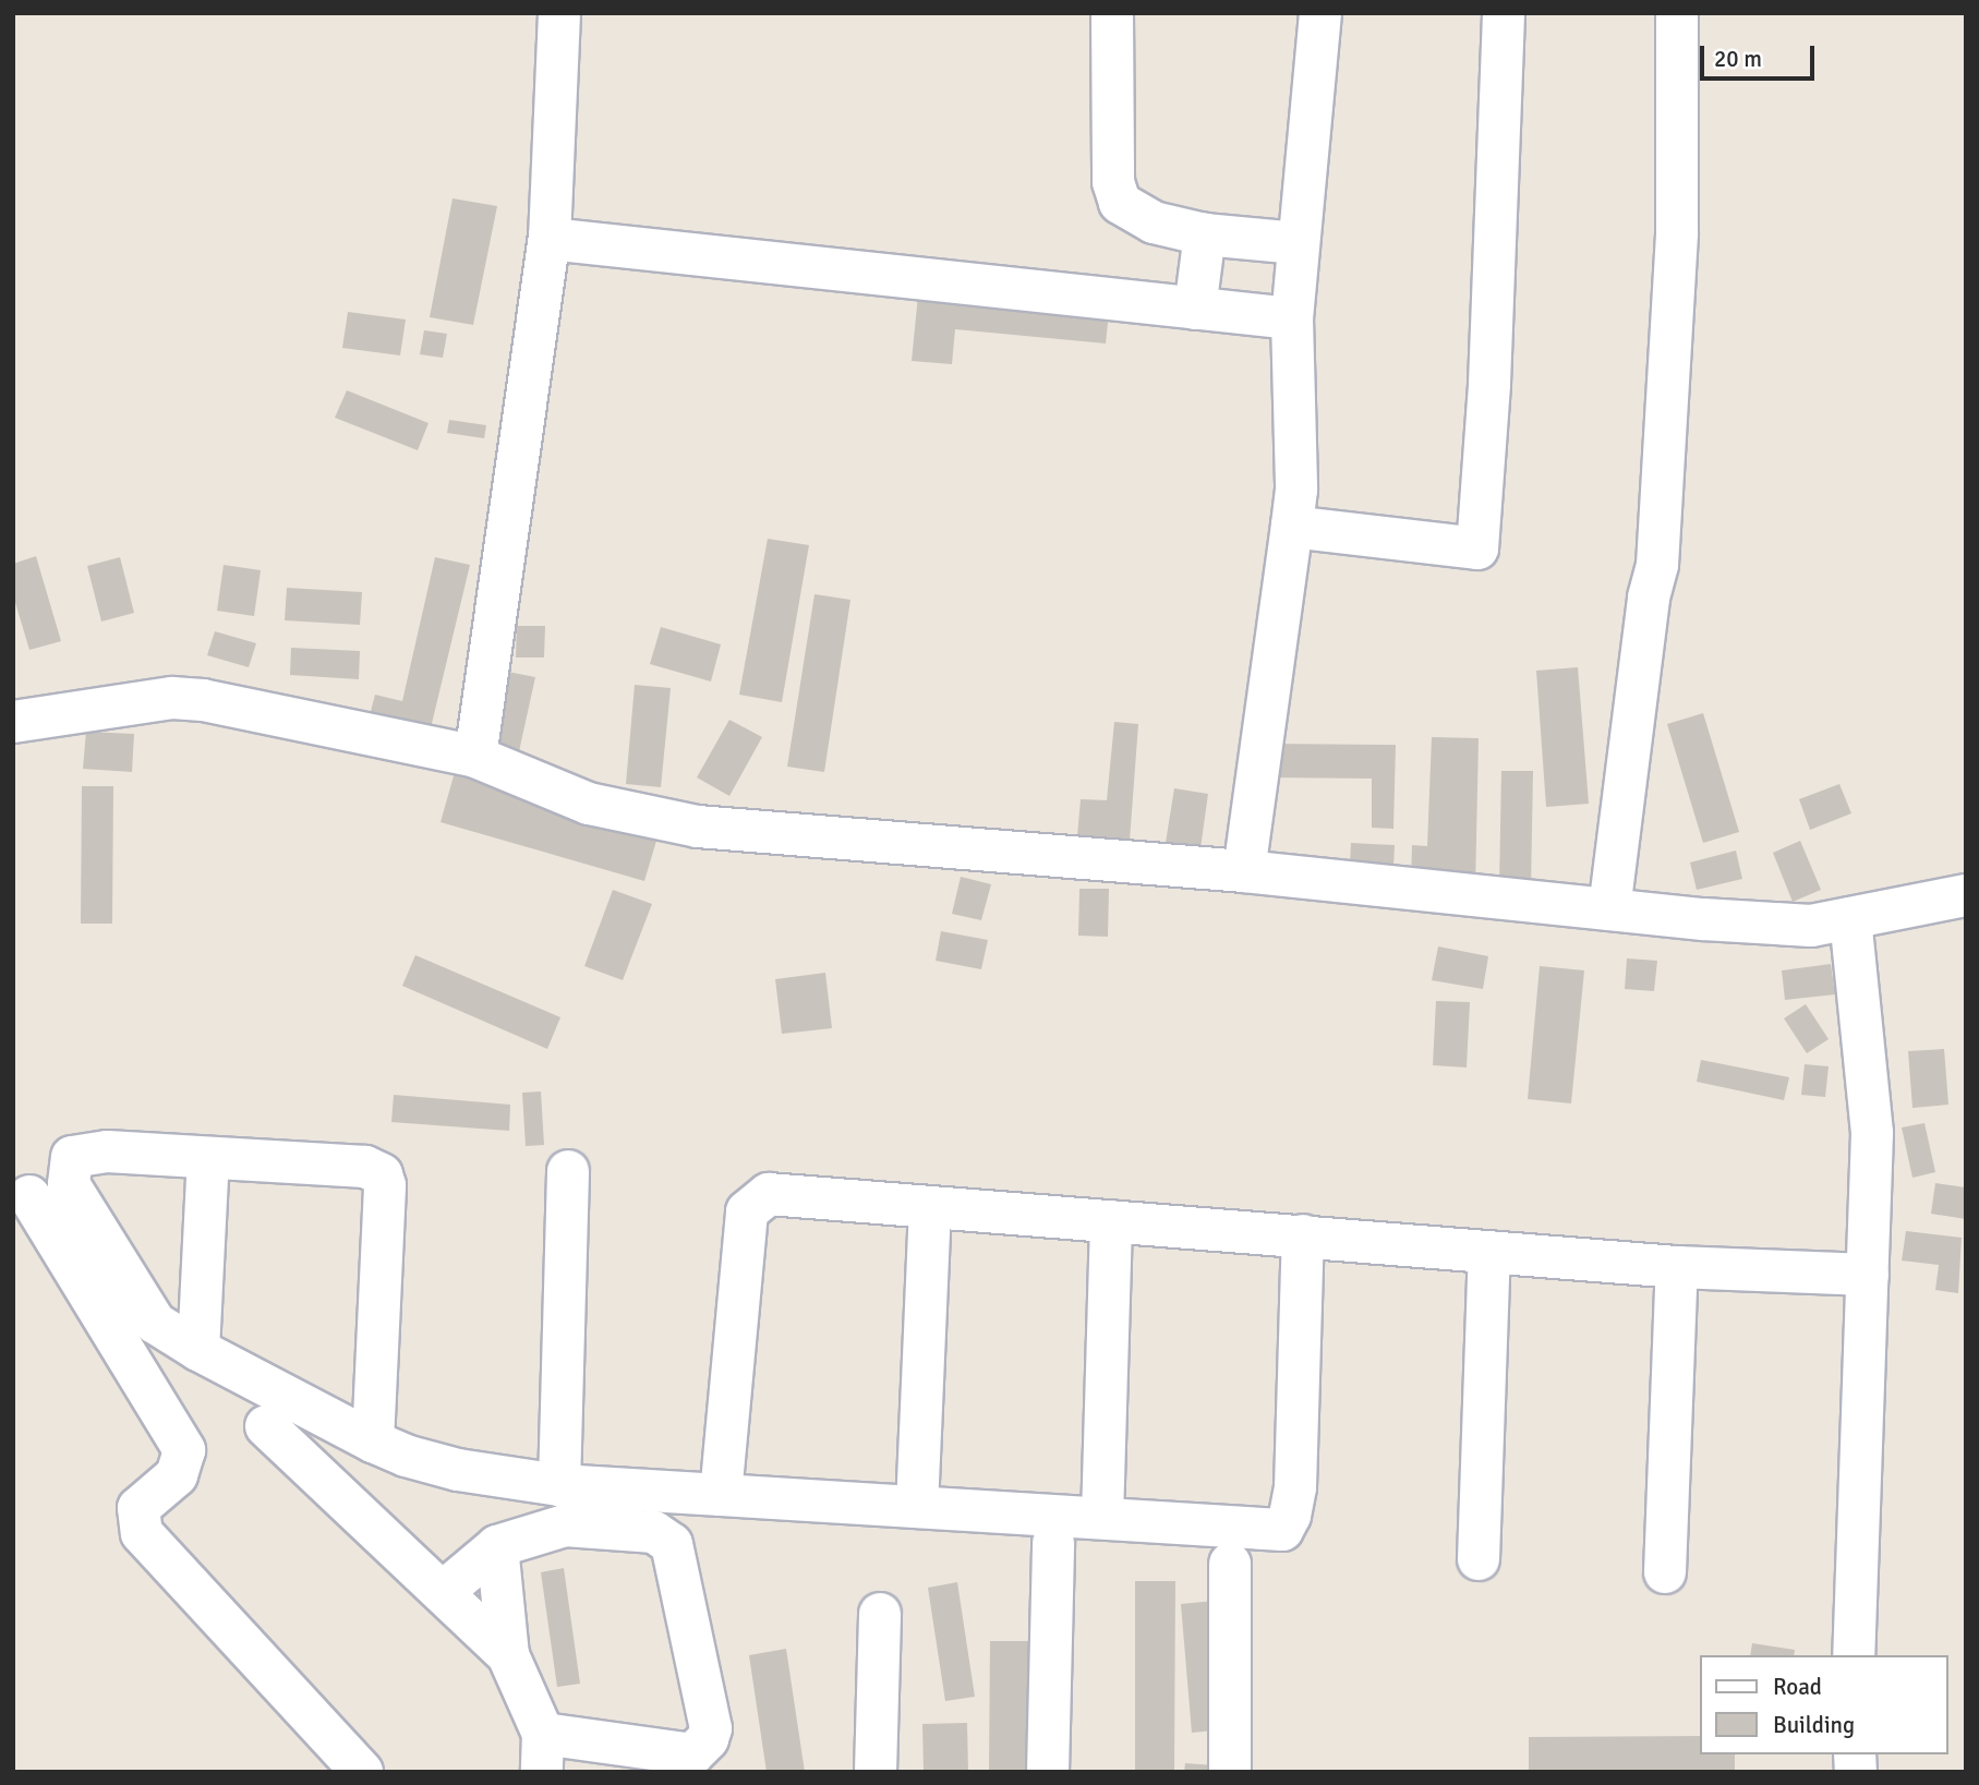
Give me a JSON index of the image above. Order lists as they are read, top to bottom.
{
  "legend": ["Road", "Building"],
  "scale_bar": "20 m"
}
